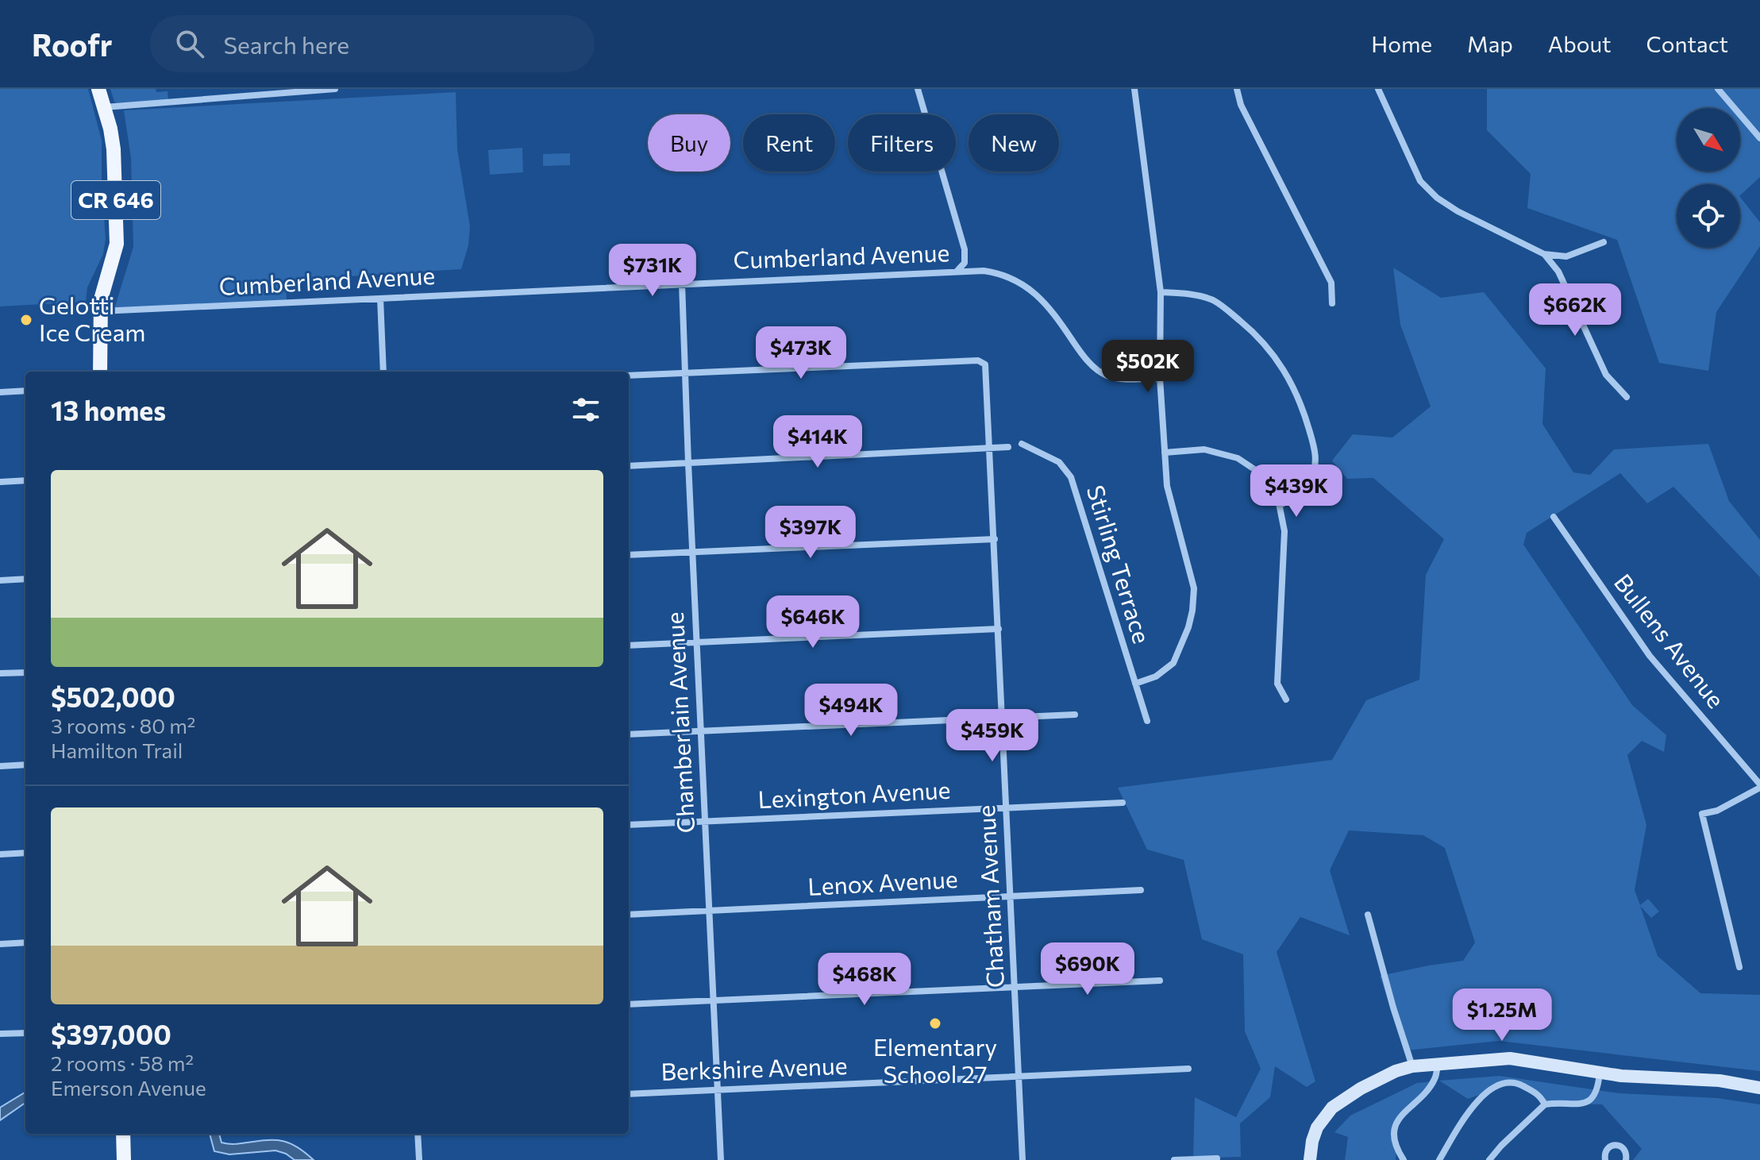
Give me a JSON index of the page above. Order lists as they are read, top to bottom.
{
  "streets": {
    "main road": ["CR 646"],
    "street": [
      "Cumberland Avenue",
      "Stirling Terrace",
      "Bullens Avenue",
      "Chamberlain Avenue",
      "Lexington Avenue",
      "Lenox Avenue",
      "Chatham Avenue",
      "Berkshire Avenue"
    ]
  },
  "crossings": [
    ["CR 646", "Cumberland Avenue"],
    ["Cumberland Avenue", "Chamberlain Avenue"],
    ["Chamberlain Avenue", "Lexington Avenue"],
    ["Chamberlain Avenue", "Lenox Avenue"],
    ["Chamberlain Avenue", "Chatham Avenue"],
    ["Chamberlain Avenue", "Berkshire Avenue"],
    ["Lexington Avenue", "Chatham Avenue"],
    ["Lenox Avenue", "Chatham Avenue"],
    ["Chatham Avenue", "Berkshire Avenue"]
  ],
  "places": ["Gelotti Ice Cream", "Elementary School 27"],
  "north": "bottom right",
  "page": {
    "header": "Roofr",
    "search": "Search here",
    "nav": [
      "Home",
      "Map",
      "About",
      "Contact"
    ],
    "chip": [
      "Buy",
      "Rent",
      "Filters",
      "New"
    ],
    "price": [
      "$731K",
      "$662K",
      "$473K",
      "$502K",
      "$414K",
      "$439K",
      "$397K",
      "$646K",
      "$494K",
      "$459K",
      "$690K",
      "$468K",
      "$1.25M"
    ],
    "heading": "13 homes",
    "list": [
      {
        "name": "$502,000",
        "note": "3 rooms · 80 m² · Hamilton Trail"
      },
      {
        "name": "$397,000",
        "note": "2 rooms · 58 m² · Emerson Avenue"
      }
    ]
  }
}
